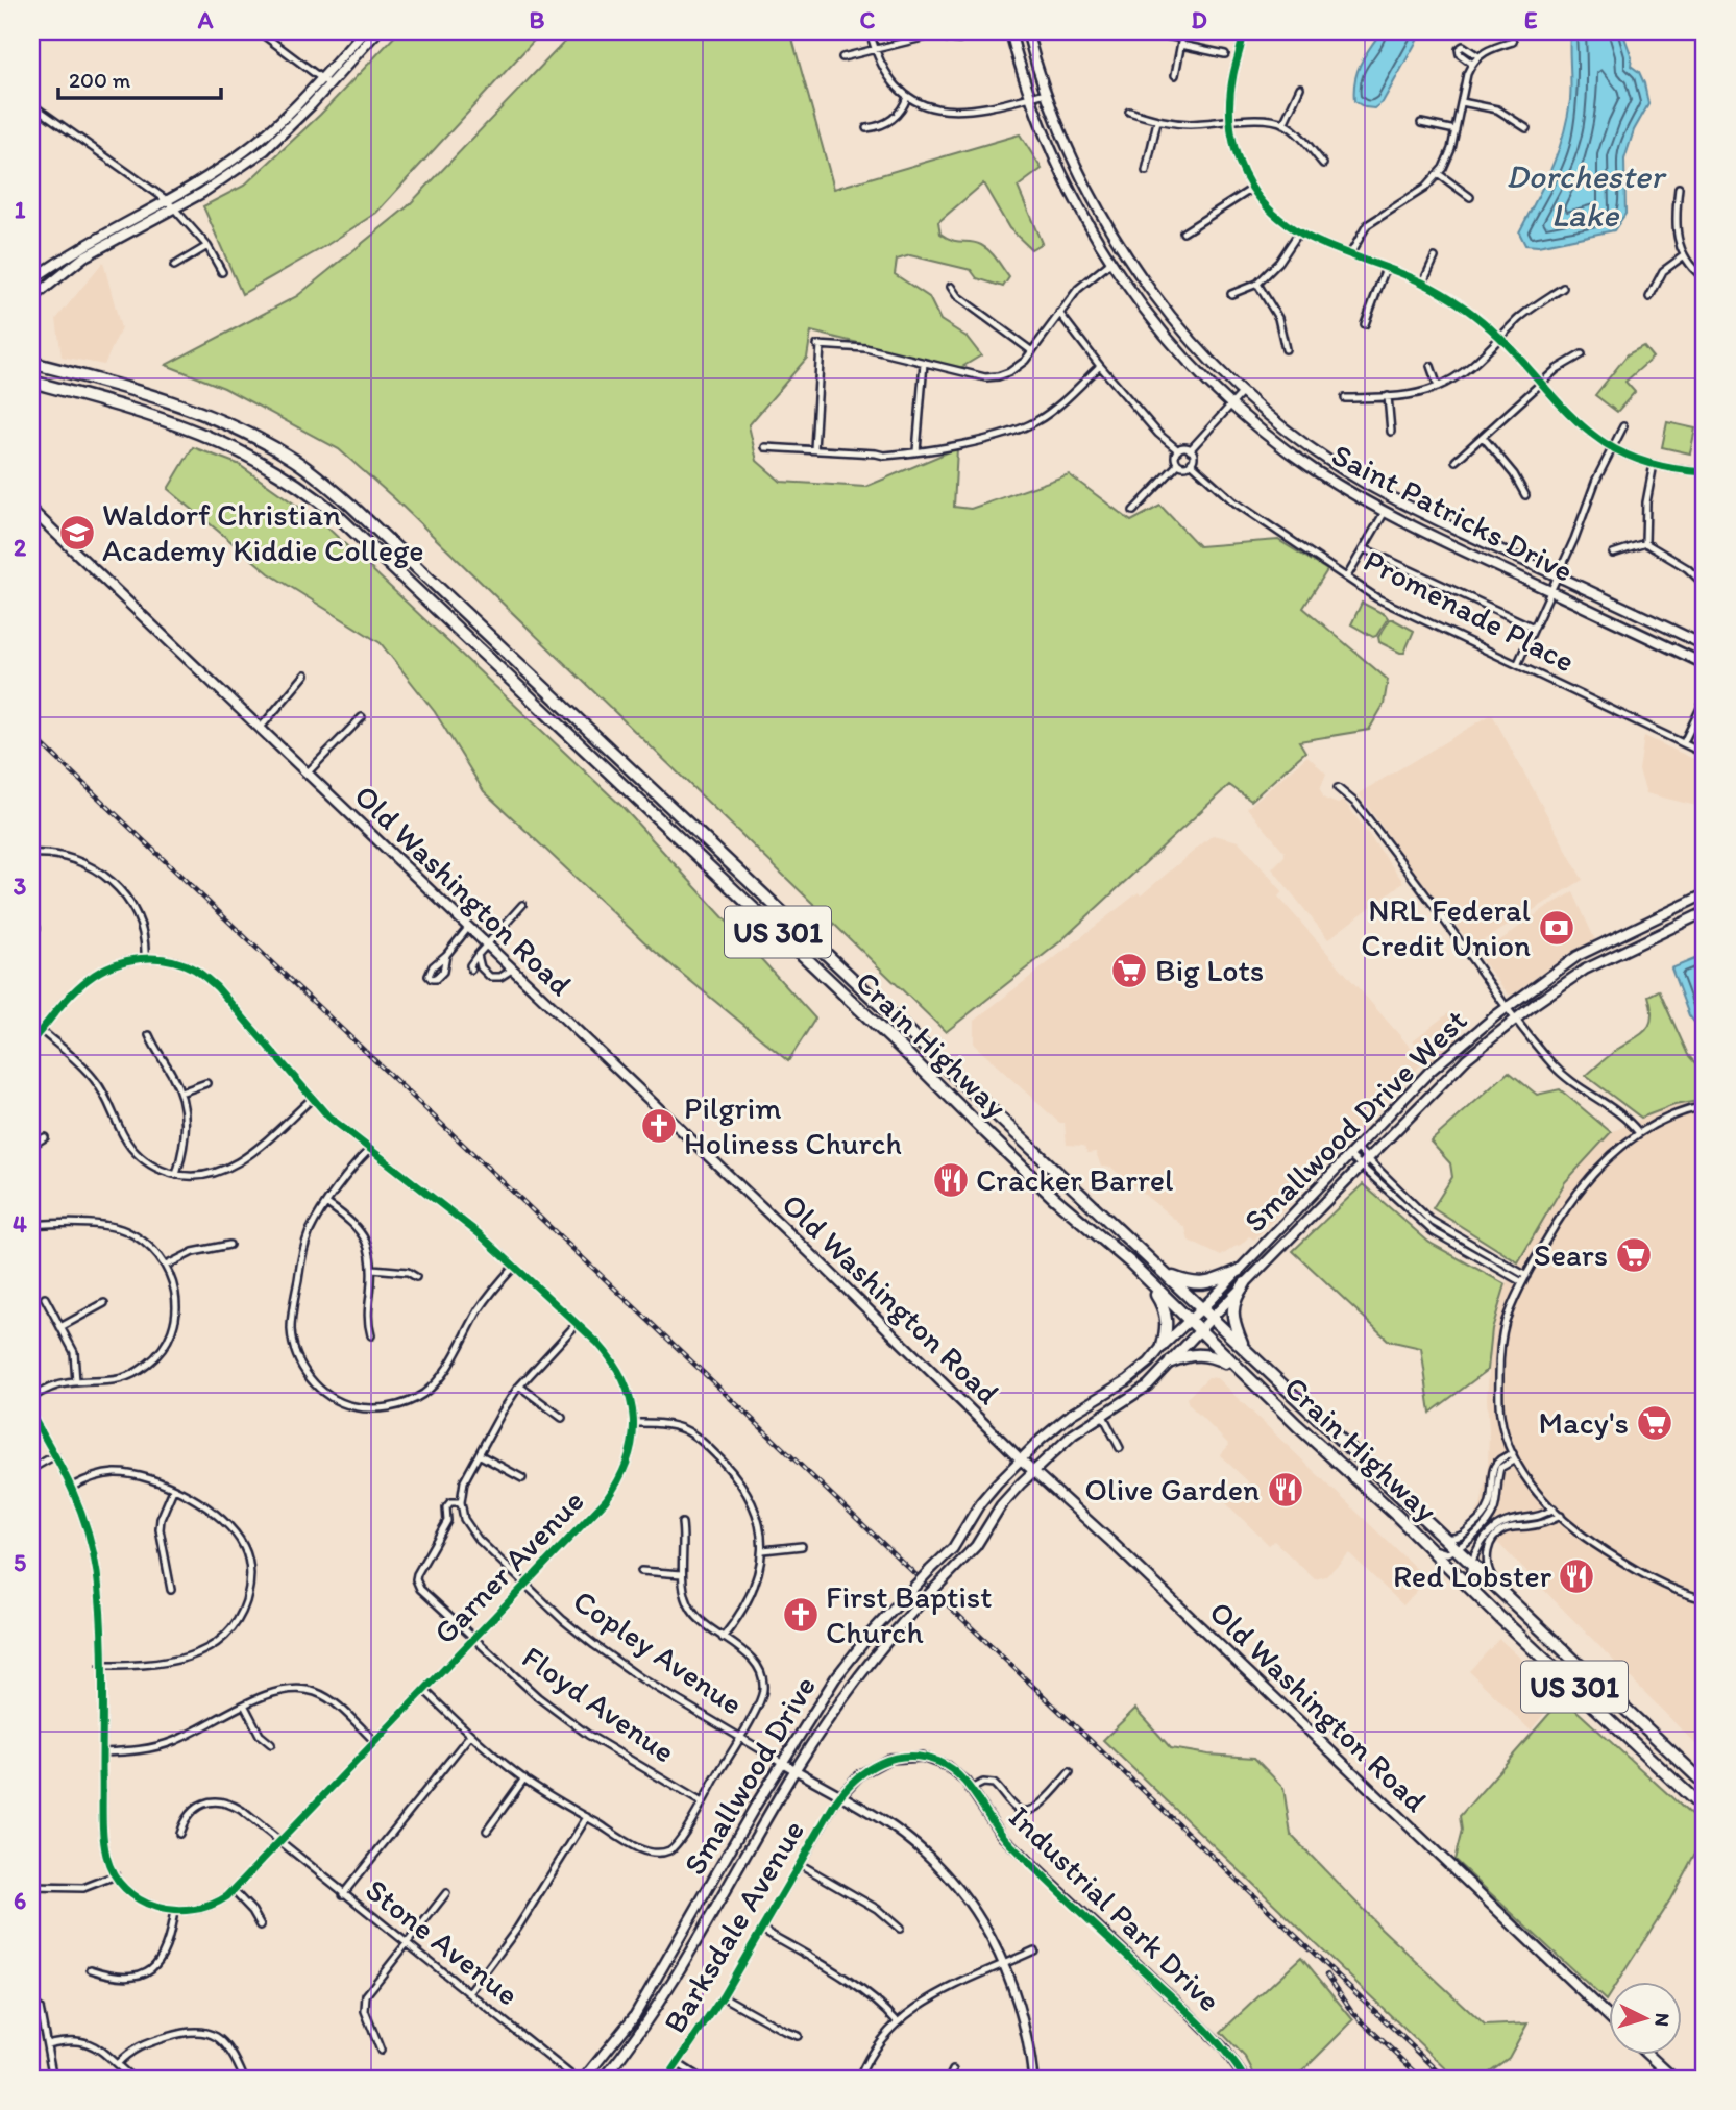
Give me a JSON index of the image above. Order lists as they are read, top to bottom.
{
  "streets": {
    "highway": ["US 301", "Crain Highway"],
    "main road": [
      "Saint Patricks Drive",
      "Old Washington Road",
      "Smallwood Drive West",
      "Smallwood Drive"
    ],
    "street": [
      "Promenade Place",
      "Garner Avenue",
      "Copley Avenue",
      "Floyd Avenue",
      "Industrial Park Drive",
      "Barksdale Avenue",
      "Stone Avenue"
    ]
  },
  "crossings": [
    ["Old Washington Road", "Smallwood Drive"],
    ["Crain Highway", "Smallwood Drive West"],
    ["Crain Highway", "Smallwood Drive"],
    ["Smallwood Drive West", "Smallwood Drive"],
    ["Garner Avenue", "Copley Avenue"],
    ["Garner Avenue", "Floyd Avenue"],
    ["Garner Avenue", "Stone Avenue"],
    ["Copley Avenue", "Floyd Avenue"],
    ["Copley Avenue", "Smallwood Drive"],
    ["Copley Avenue", "Industrial Park Drive"],
    ["Copley Avenue", "Barksdale Avenue"],
    ["Industrial Park Drive", "Barksdale Avenue"]
  ],
  "water": ["Dorchester Lake"],
  "places": {
    "school or university": ["Waldorf Christian Academy Kiddie College"],
    "bank": ["NRL Federal Credit Union"],
    "supermarket": ["Big Lots", "Sears", "Macy's"],
    "church": ["Pilgrim Holiness Church", "First Baptist Church"],
    "restaurant": ["Cracker Barrel", "Olive Garden", "Red Lobster"]
  },
  "scale_bar": "200 m",
  "north": "right",
  "grid": {
    "columns": [
      "A",
      "B",
      "C",
      "D",
      "E"
    ],
    "rows": [
      "1",
      "2",
      "3",
      "4",
      "5",
      "6"
    ]
  }
}
